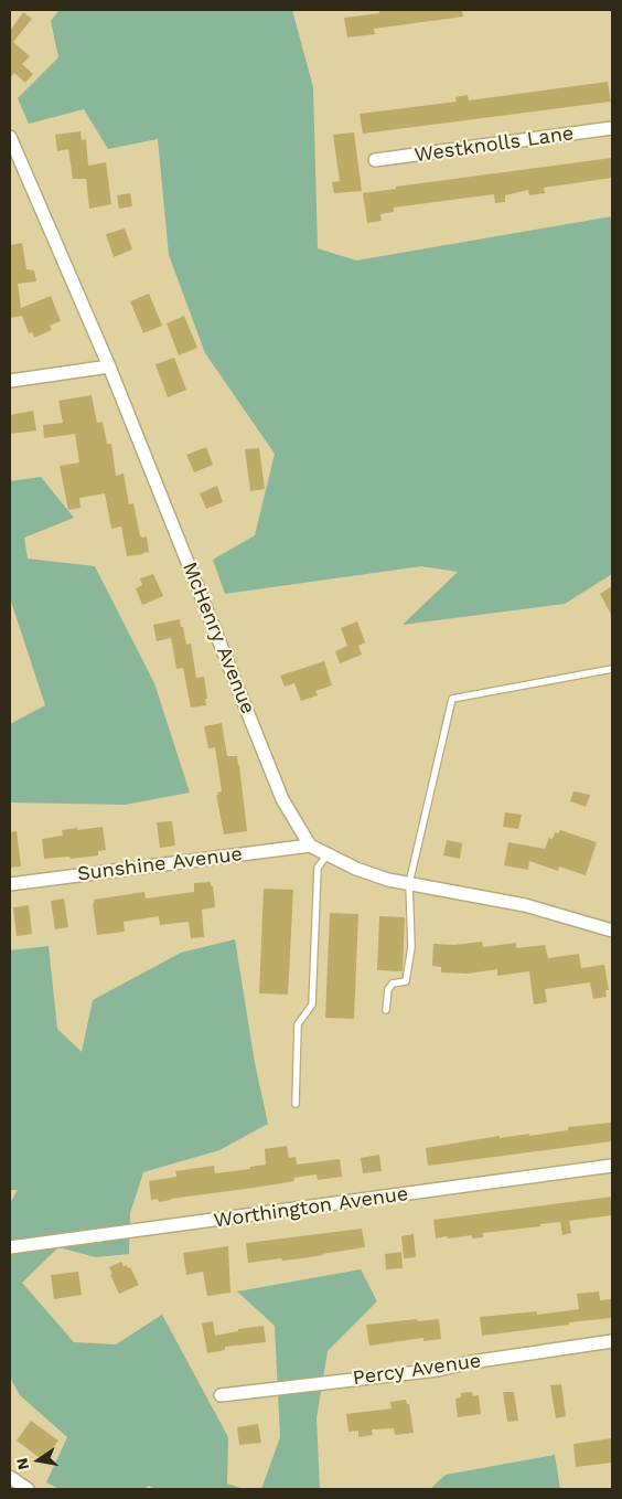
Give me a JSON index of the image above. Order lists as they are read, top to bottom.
{
  "streets": {
    "street": [
      "Westknolls Lane",
      "McHenry Avenue",
      "Sunshine Avenue",
      "Worthington Avenue",
      "Percy Avenue"
    ]
  },
  "crossings": [
    ["McHenry Avenue", "Sunshine Avenue"]
  ],
  "north": "left"
}
